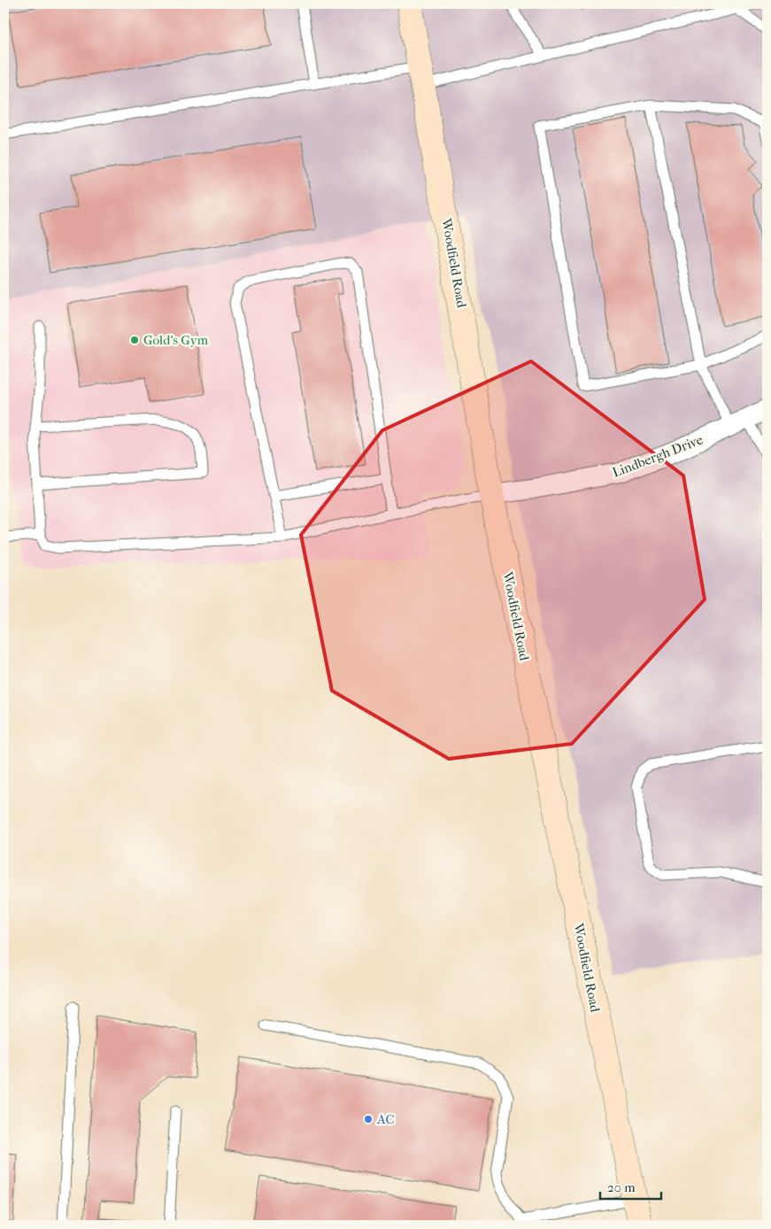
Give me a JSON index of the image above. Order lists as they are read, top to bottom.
{
  "streets": {
    "main road": ["Woodfield Road"],
    "street": ["Lindbergh Drive"]
  },
  "crossings": [
    ["Woodfield Road", "Lindbergh Drive"]
  ],
  "places": ["Gold's Gym", "AC"],
  "scale_bar": "20 m"
}
